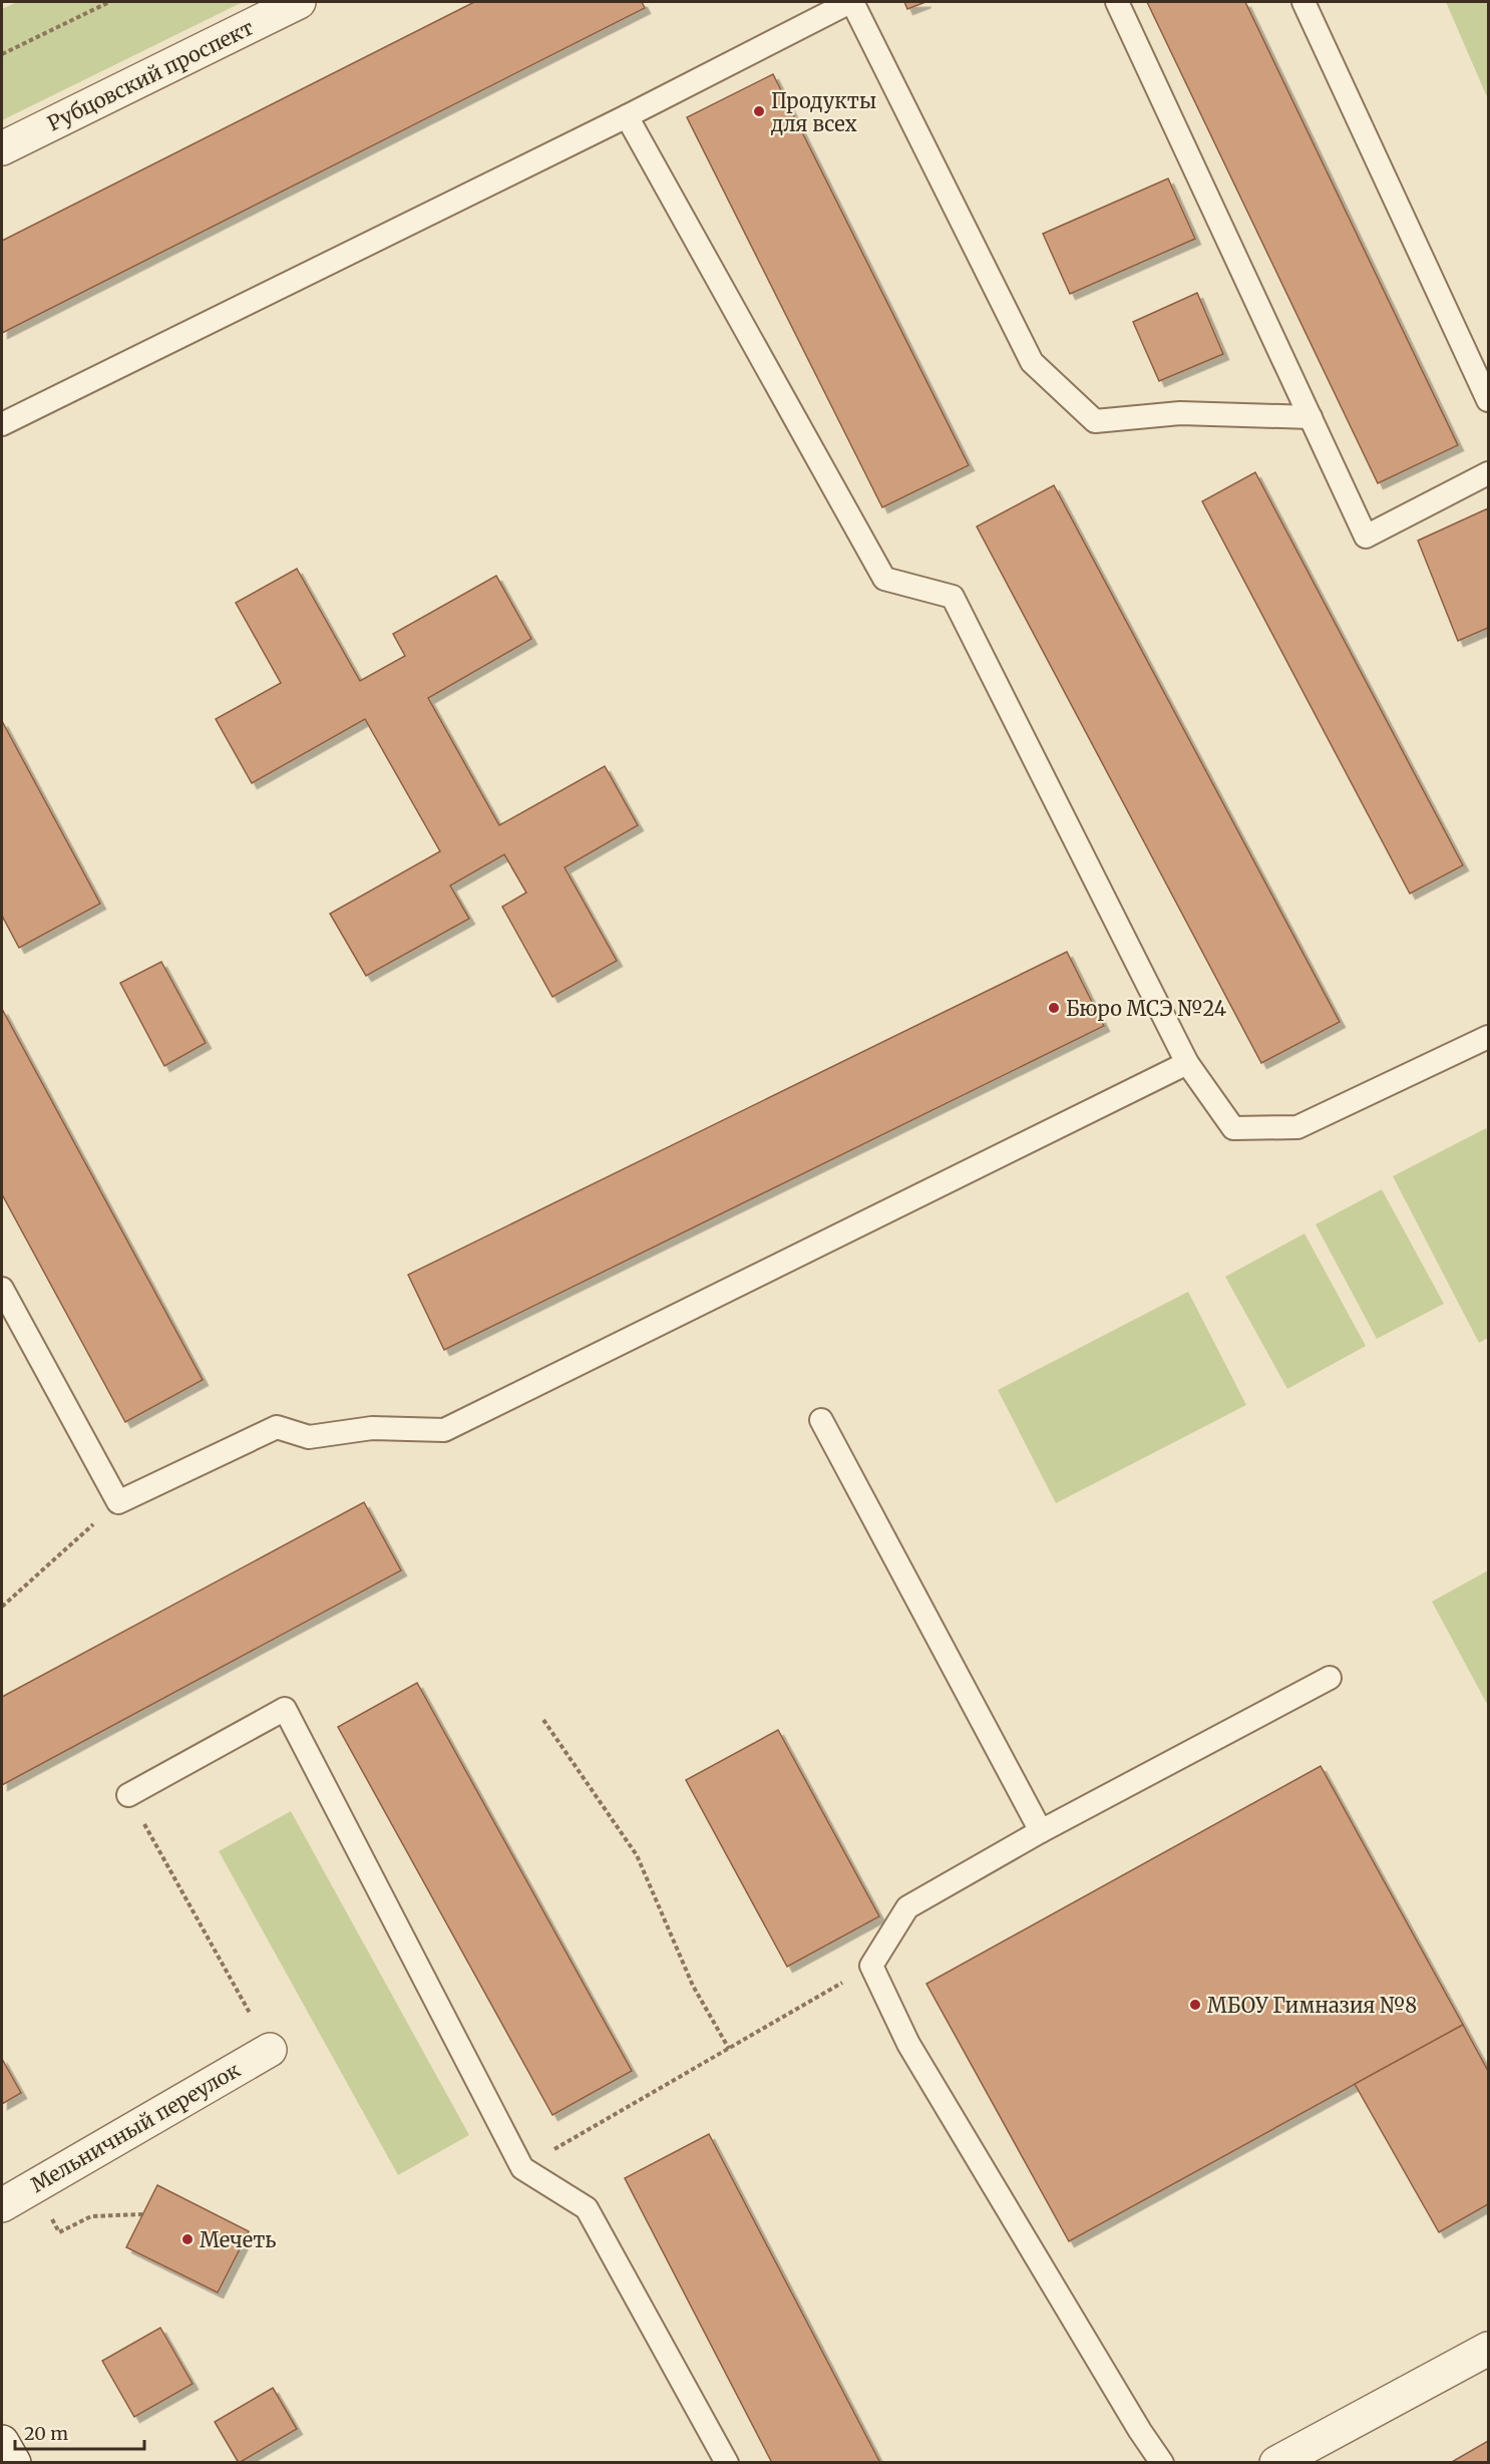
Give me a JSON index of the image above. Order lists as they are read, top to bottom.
{
  "streets": {
    "street": ["Рубцовский проспект", "Мельничный переулок"]
  },
  "places": [
    "Продукты для всех",
    "Бюро МСЭ №24",
    "МБОУ Гимназия №8",
    "Мечеть"
  ],
  "scale_bar": "20 m"
}
